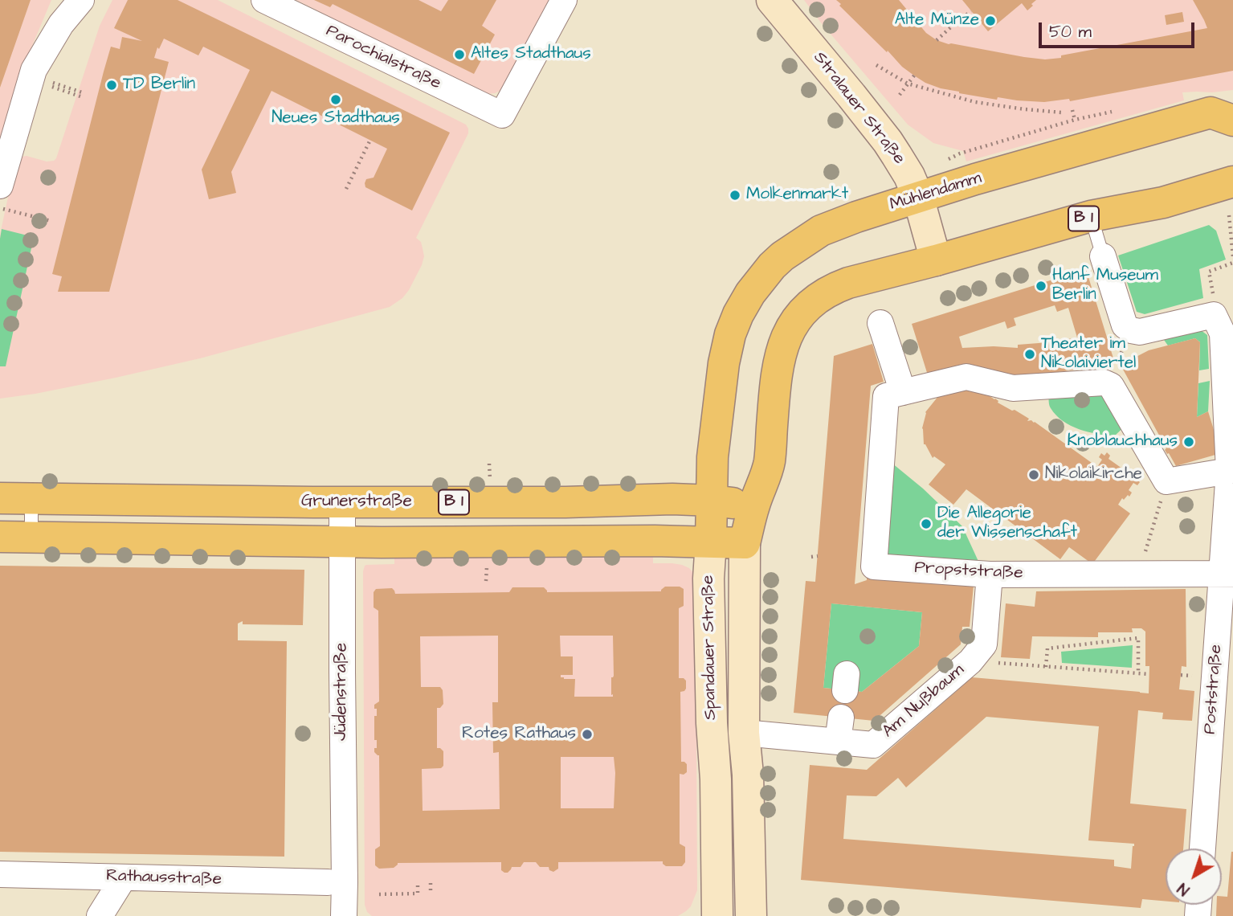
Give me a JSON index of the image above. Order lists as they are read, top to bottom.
{
  "streets": {
    "main road": [
      "Stralauer Straße",
      "Mühlendamm",
      "B 1",
      "Grunerstraße",
      "Spandauer Straße"
    ],
    "street": [
      "Parochialstraße",
      "Propststraße",
      "Poststraße",
      "Jüdenstraße",
      "Am Nußbaum",
      "Rathausstraße"
    ]
  },
  "crossings": [
    ["Stralauer Straße", "Mühlendamm"],
    ["Stralauer Straße", "B 1"],
    ["Stralauer Straße", "Spandauer Straße"],
    ["Mühlendamm", "Spandauer Straße"],
    ["B 1", "Spandauer Straße"],
    ["Grunerstraße", "Spandauer Straße"],
    ["Grunerstraße", "Jüdenstraße"],
    ["Propststraße", "Poststraße"],
    ["Propststraße", "Am Nußbaum"],
    ["Spandauer Straße", "Am Nußbaum"],
    ["Jüdenstraße", "Rathausstraße"]
  ],
  "places": [
    "Alte Münze",
    "Altes Stadthaus",
    "TD Berlin",
    "Neues Stadthaus",
    "Molkenmarkt",
    "Hanf Museum Berlin",
    "Theater im Nikolaiviertel",
    "Knoblauchhaus",
    "Nikolaikirche",
    "Die Allegorie der Wissenschaft",
    "Rotes Rathaus"
  ],
  "scale_bar": "50 m",
  "north": "bottom left"
}
